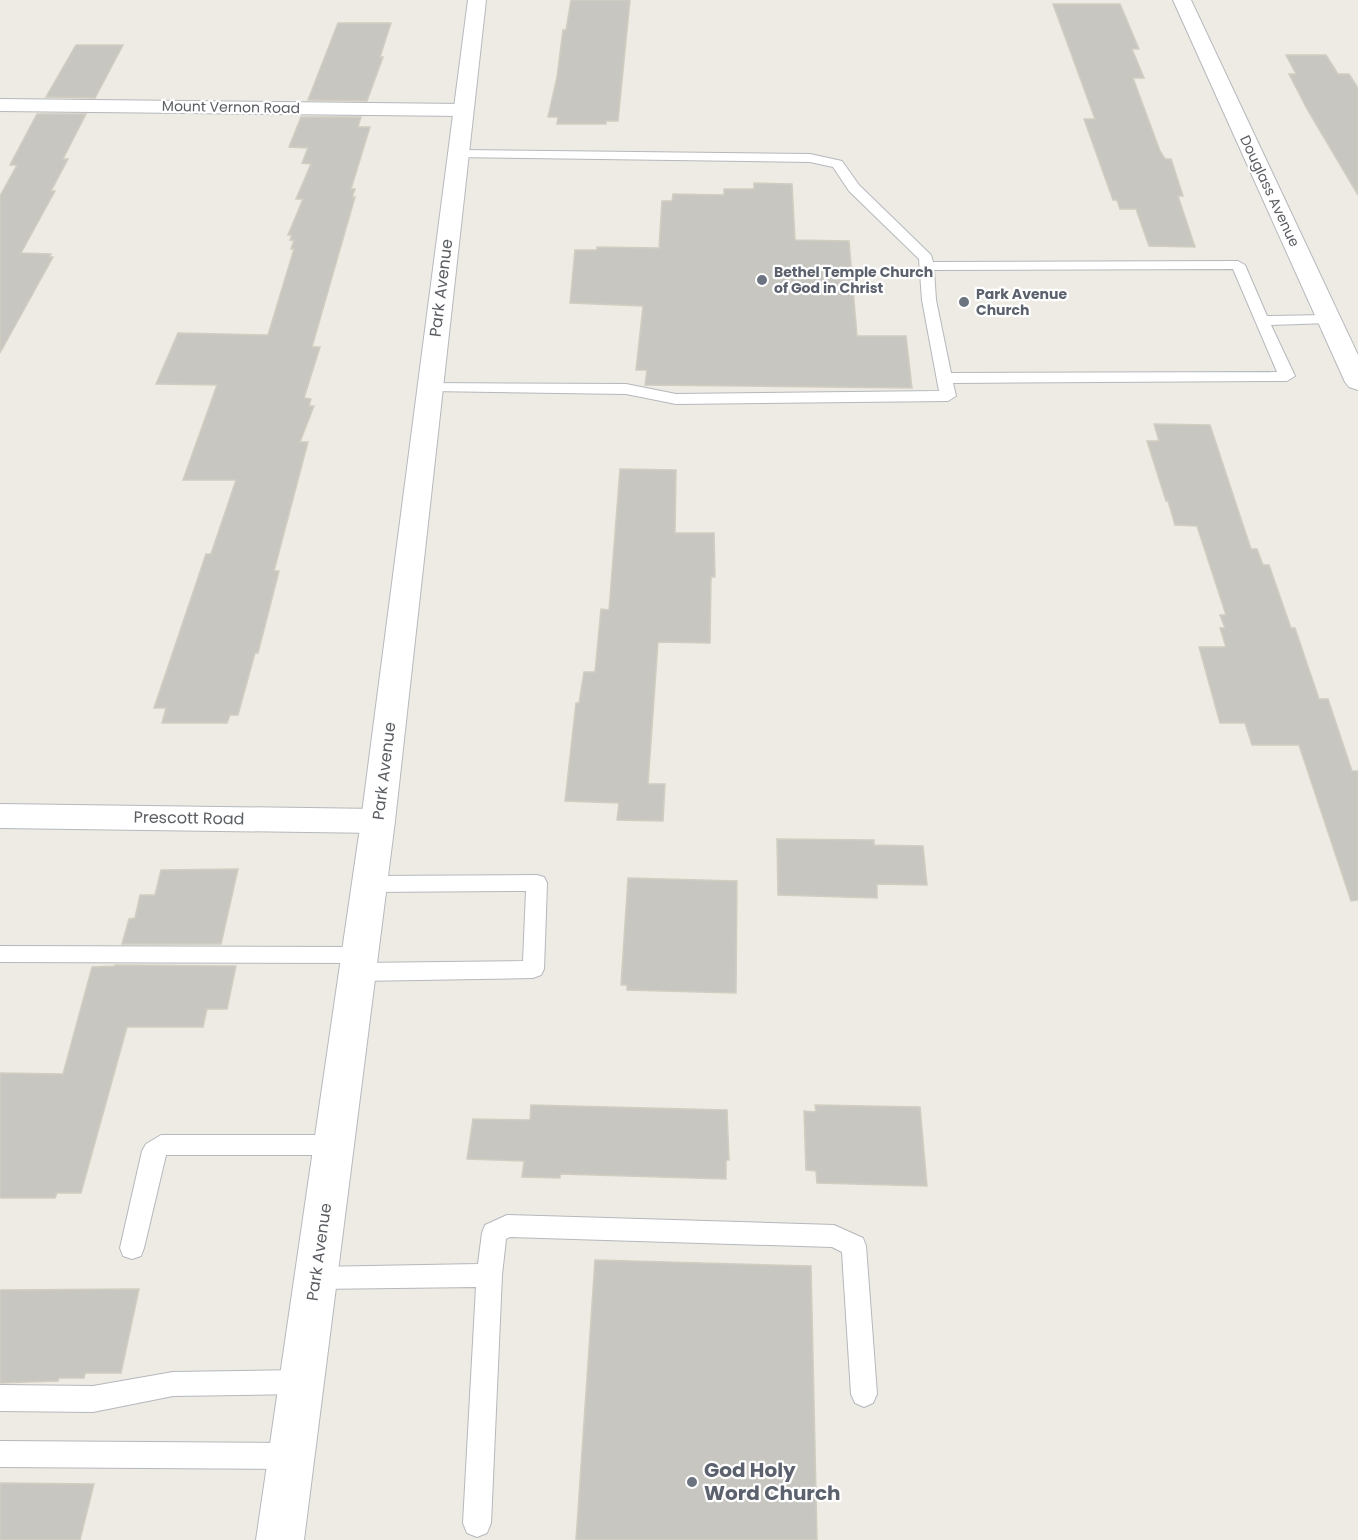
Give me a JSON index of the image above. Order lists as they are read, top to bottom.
{
  "streets": {
    "main road": [
      "Mount Vernon Road",
      "Douglass Avenue",
      "Park Avenue",
      "Prescott Road"
    ]
  },
  "crossings": [
    ["Mount Vernon Road", "Park Avenue"],
    ["Park Avenue", "Prescott Road"]
  ],
  "places": ["Bethel Temple Church of God in Christ", "Park Avenue Church", "God Holy Word Church"]
}
